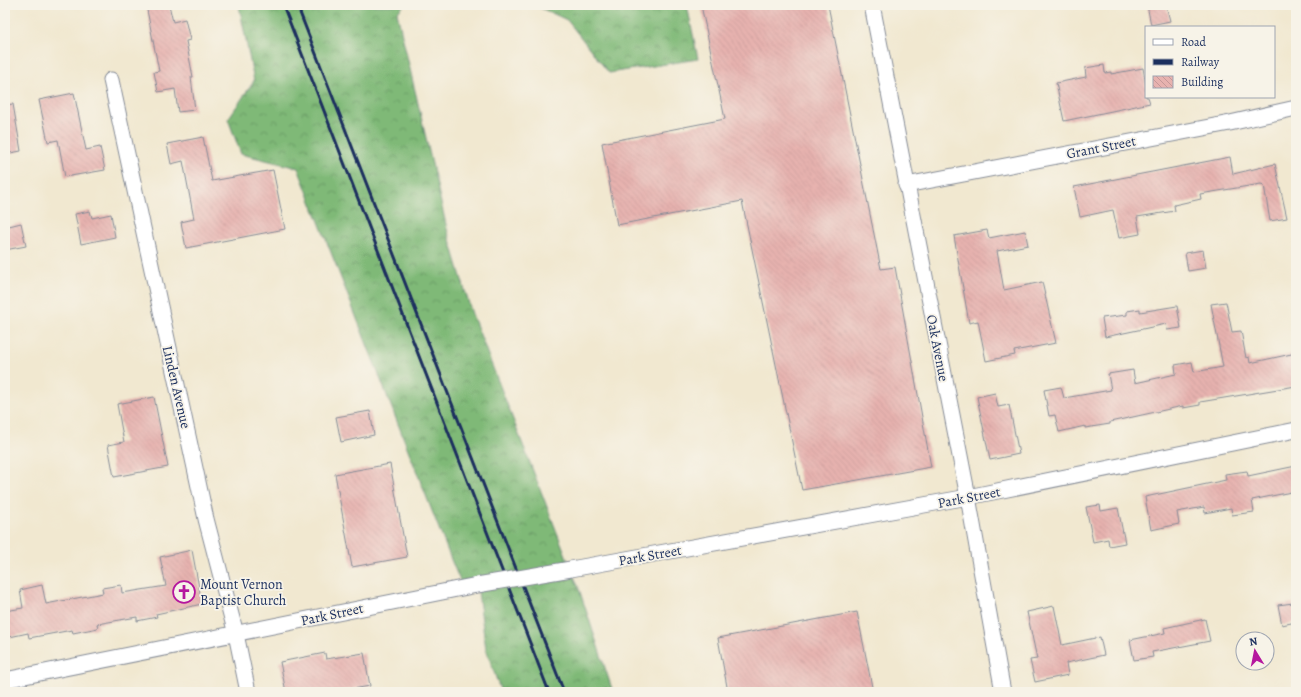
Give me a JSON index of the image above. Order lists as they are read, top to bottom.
{
  "streets": {
    "street": [
      "Grant Street",
      "Oak Avenue",
      "Linden Avenue",
      "Park Street"
    ]
  },
  "crossings": [
    ["Grant Street", "Oak Avenue"],
    ["Oak Avenue", "Park Street"],
    ["Linden Avenue", "Park Street"]
  ],
  "places": {
    "church": ["Mount Vernon Baptist Church"]
  },
  "legend": ["Road", "Railway", "Building"],
  "north": "top"
}
